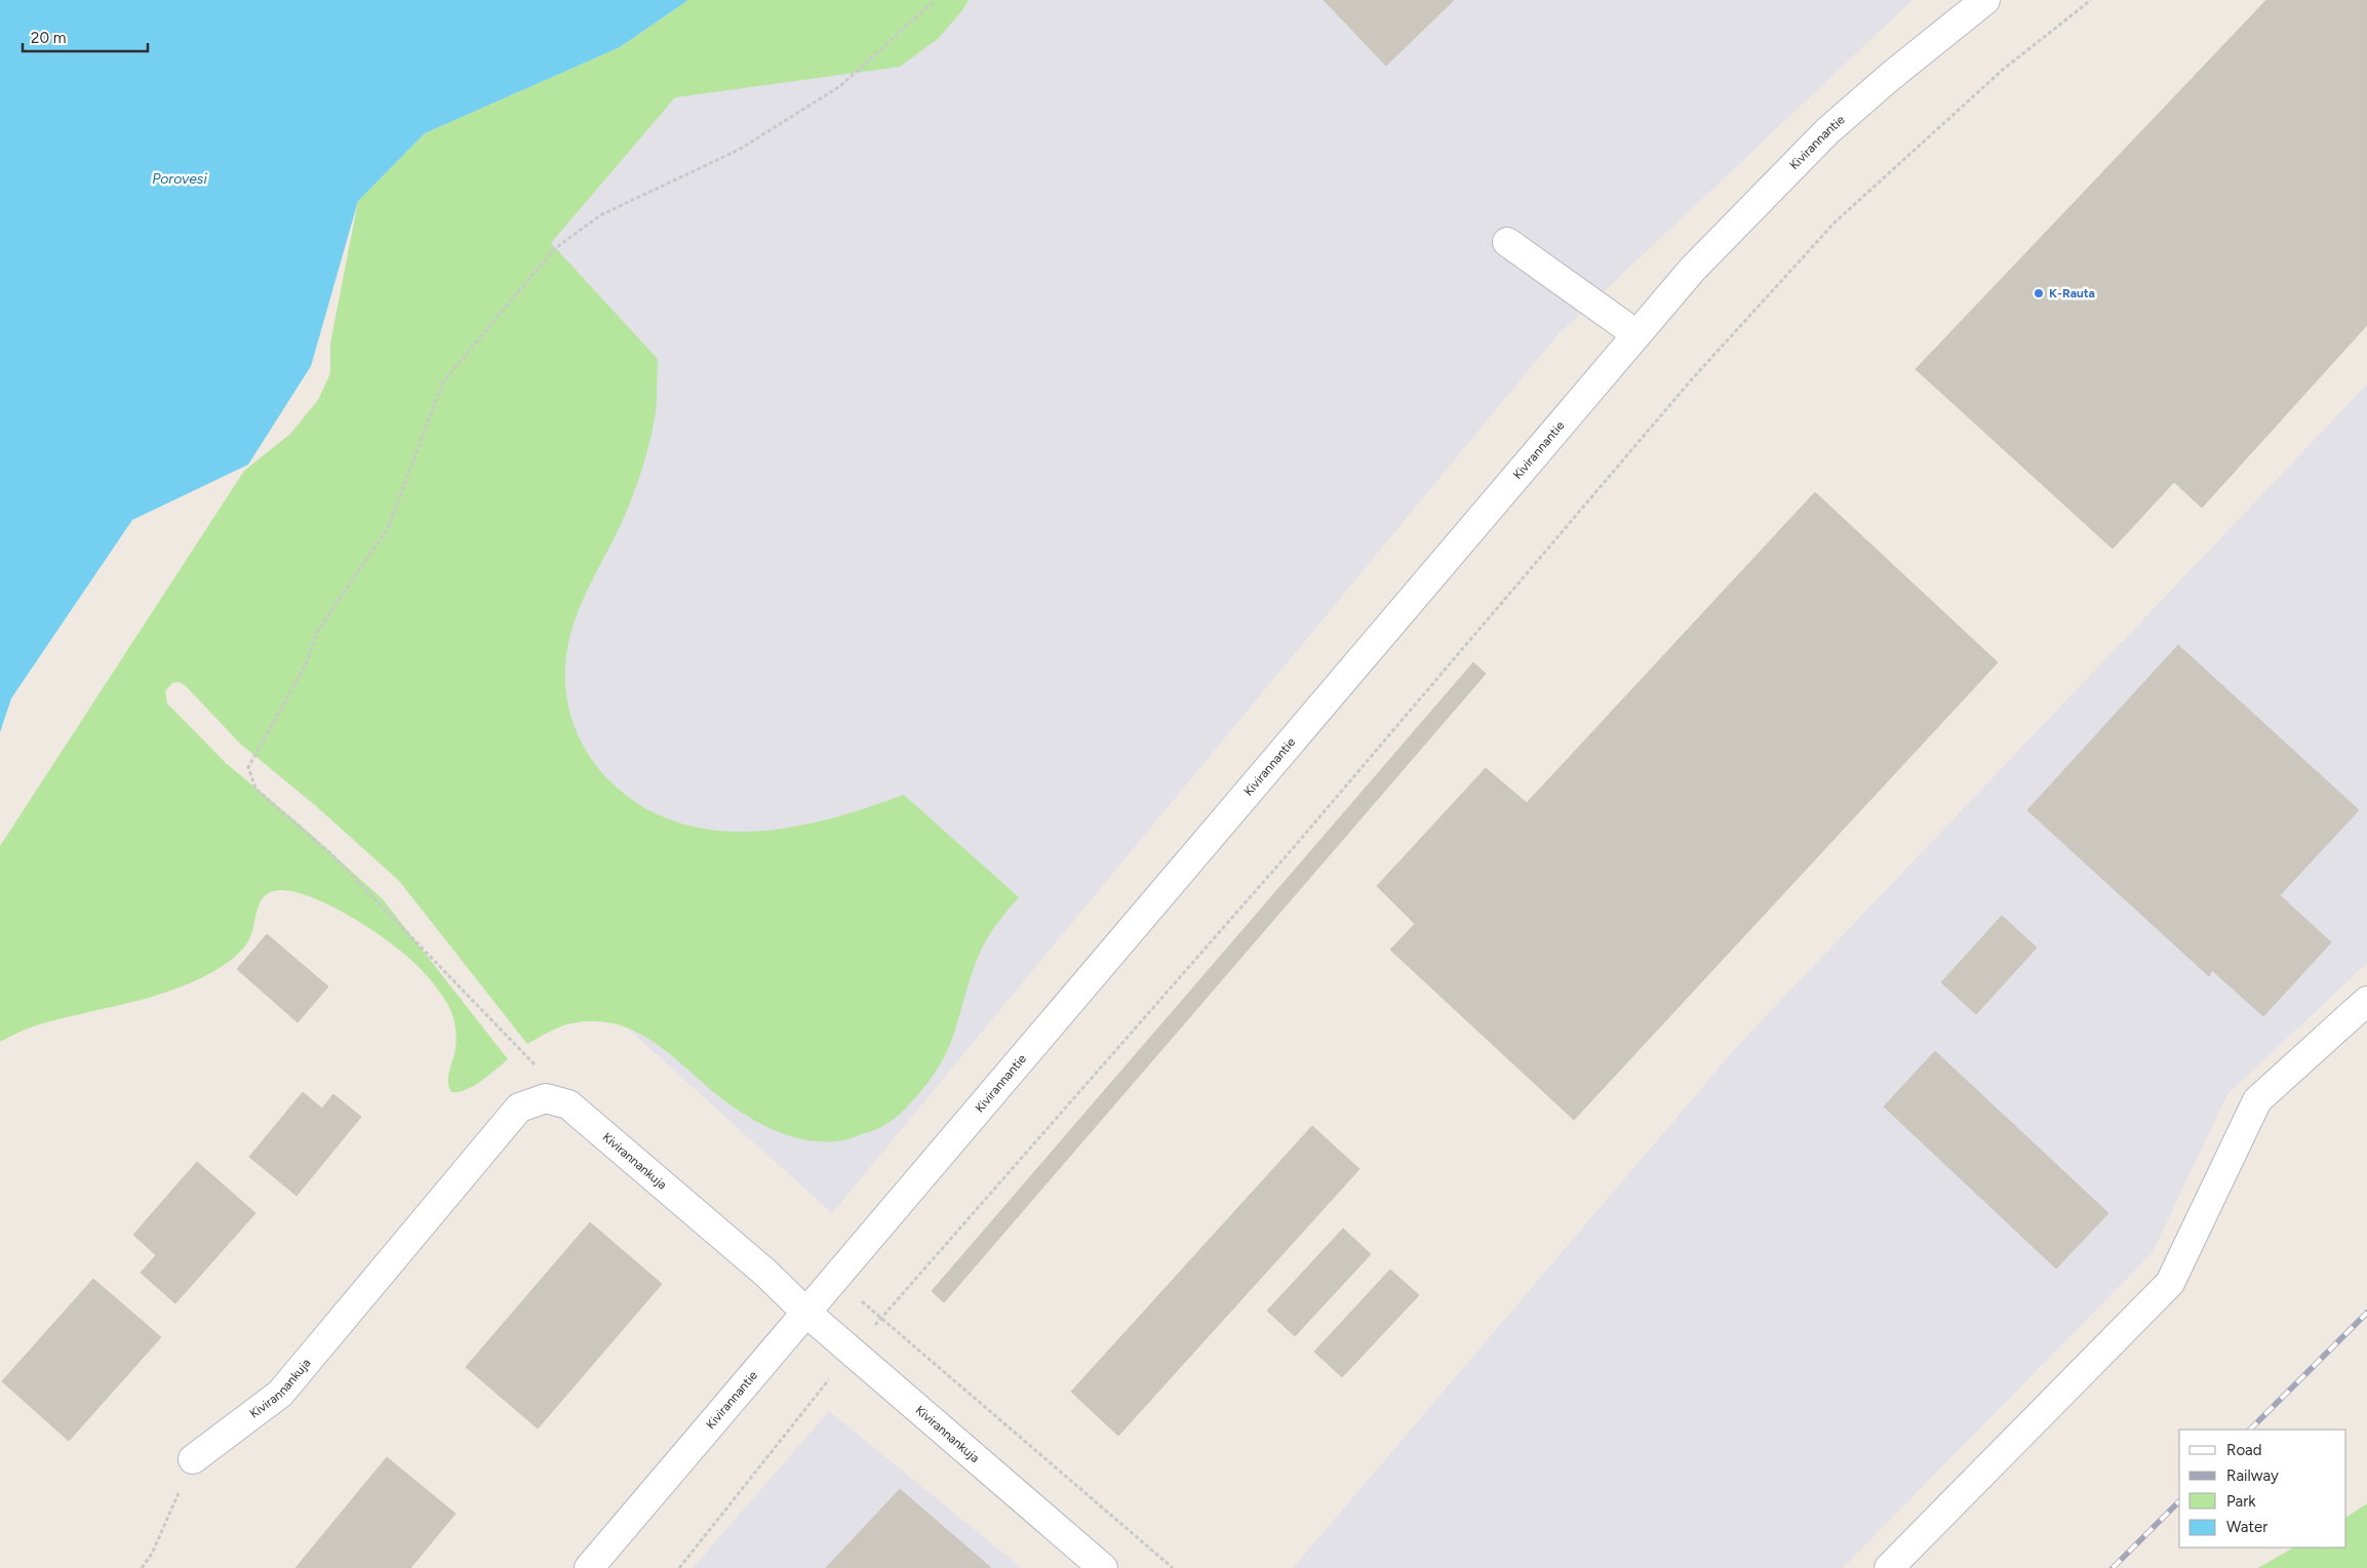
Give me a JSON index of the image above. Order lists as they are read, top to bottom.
{
  "streets": {
    "street": ["Kivirannantie", "Kivirannankuja"]
  },
  "crossings": [
    ["Kivirannantie", "Kivirannankuja"]
  ],
  "water": ["Porovesi"],
  "places": ["K-Rauta"],
  "legend": [
    "Road",
    "Railway",
    "Park",
    "Water"
  ],
  "scale_bar": "20 m"
}
